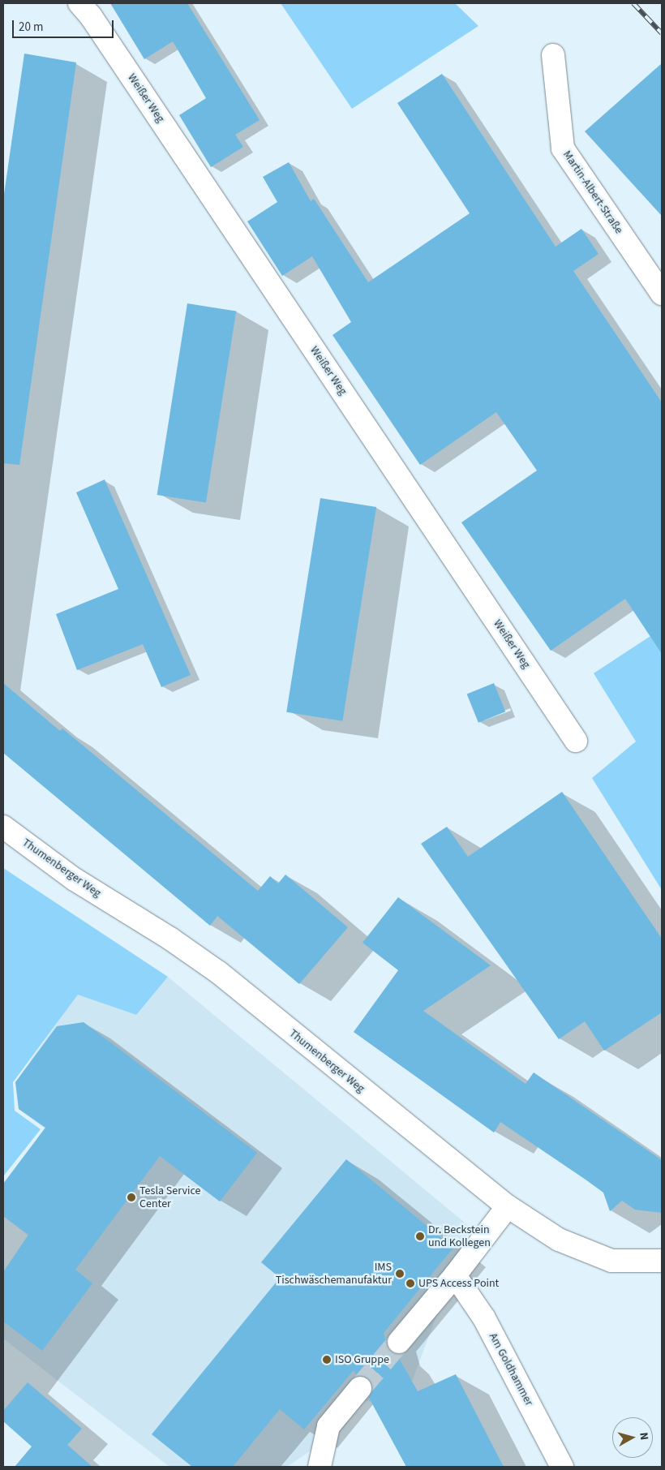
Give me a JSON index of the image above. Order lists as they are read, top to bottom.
{
  "streets": {
    "street": [
      "Weißer Weg",
      "Martin-Albert-Straße",
      "Thumenberger Weg",
      "Am Goldhammer"
    ]
  },
  "places": [
    "Tesla Service Center",
    "Dr. Beckstein und Kollegen",
    "IMS Tischwäschemanufaktur",
    "UPS Access Point",
    "ISO Gruppe"
  ],
  "scale_bar": "20 m",
  "north": "right"
}
